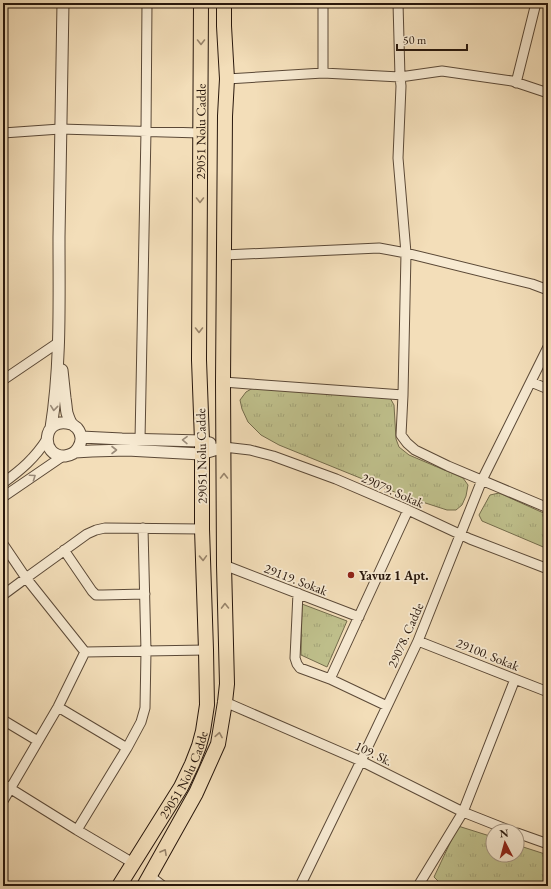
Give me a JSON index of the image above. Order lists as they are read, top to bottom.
{
  "streets": {
    "main road": ["29051 Nolu Cadde"],
    "street": [
      "29079. Sokak",
      "29119. Sokak",
      "29078. Cadde",
      "29100. Sokak",
      "109. Sk."
    ]
  },
  "crossings": [
    ["29051 Nolu Cadde", "29079. Sokak"],
    ["29051 Nolu Cadde", "29119. Sokak"],
    ["29051 Nolu Cadde", "109. Sk."],
    ["29079. Sokak", "29078. Cadde"],
    ["29078. Cadde", "29100. Sokak"],
    ["29078. Cadde", "109. Sk."]
  ],
  "places": ["Yavuz 1 Apt."],
  "scale_bar": "50 m",
  "north": "top"
}
